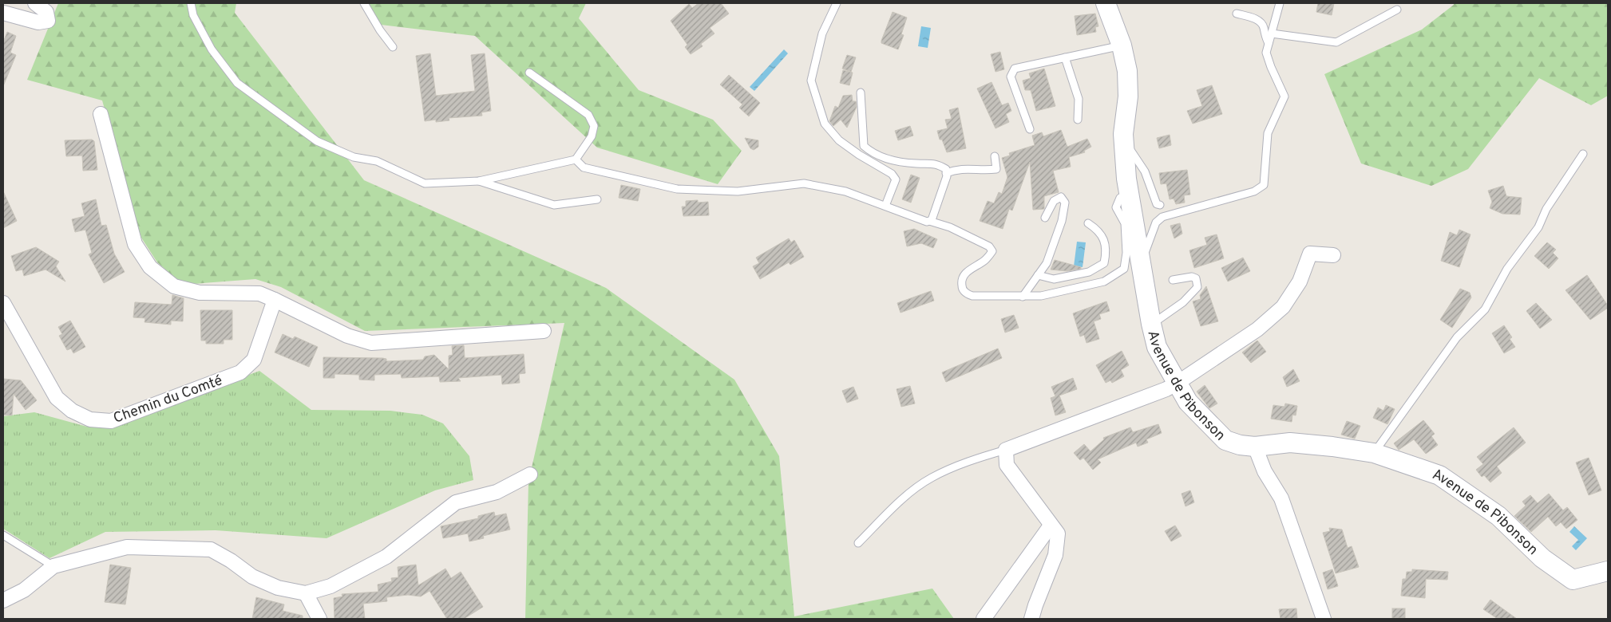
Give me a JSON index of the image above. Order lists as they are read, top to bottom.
{
  "streets": {
    "street": ["Avenue de Pibonson", "Chemin du Comté"]
  }
}
